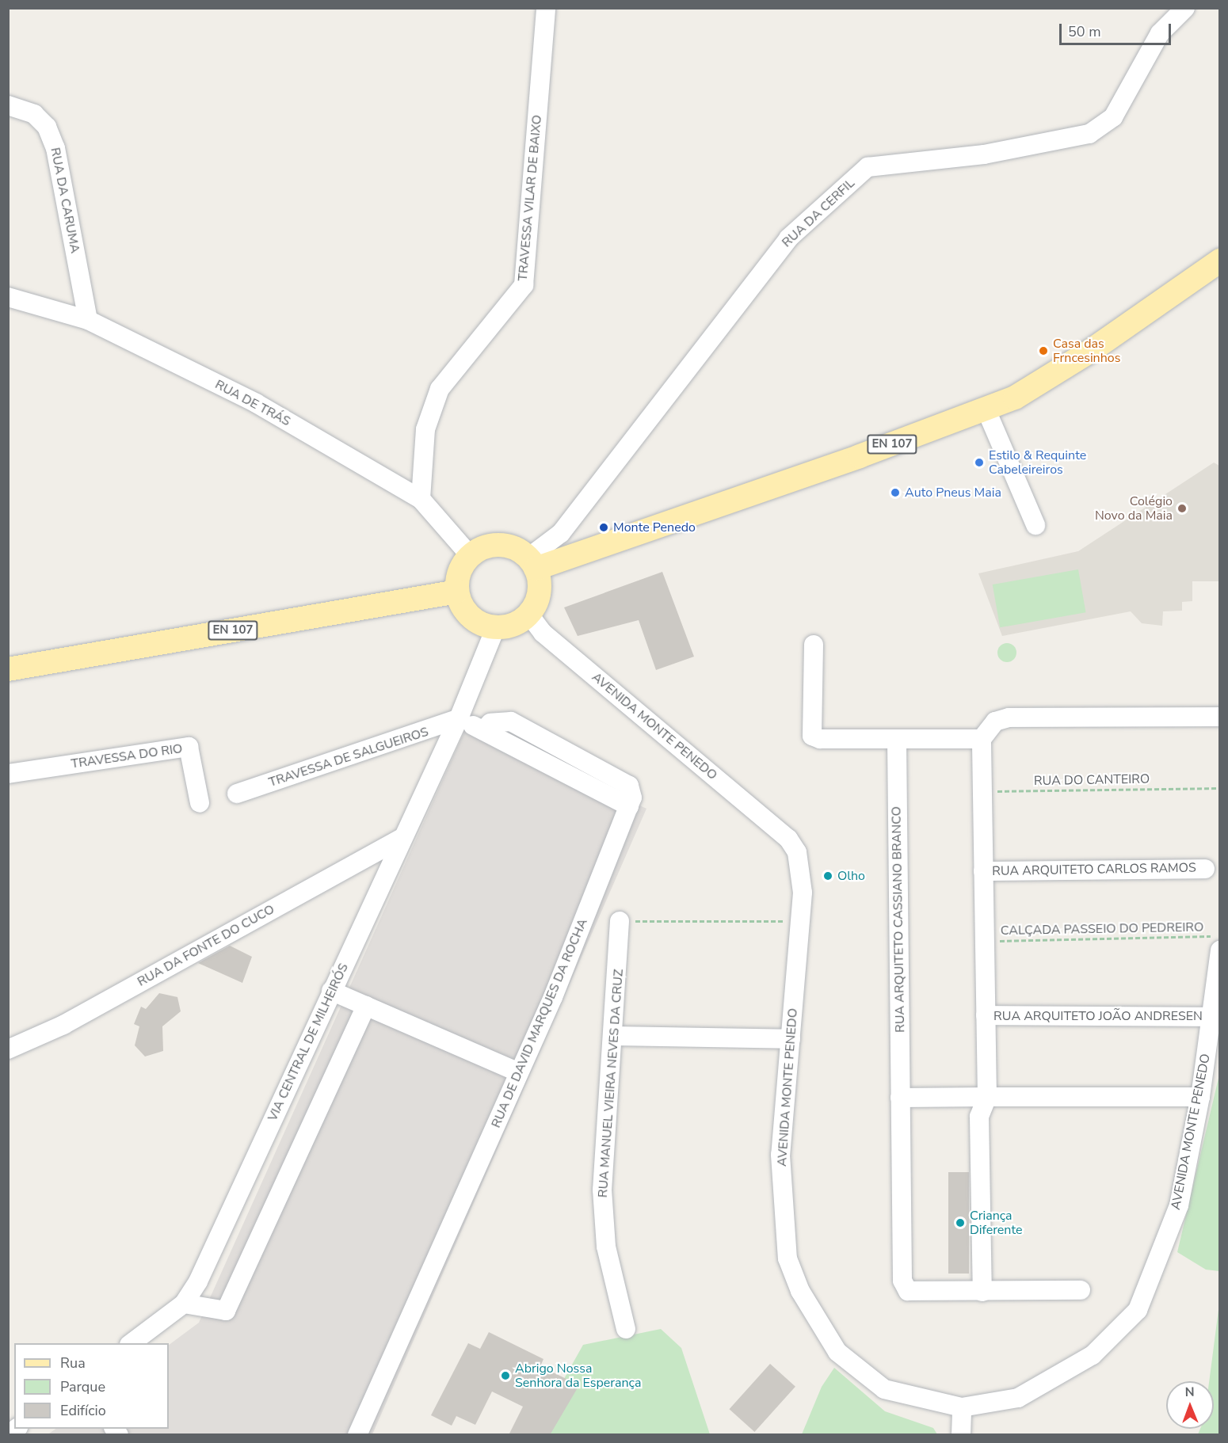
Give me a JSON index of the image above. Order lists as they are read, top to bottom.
{
  "streets": {
    "main road": ["EN 107"],
    "street": [
      "TRAVESSA VILAR DE BAIXO",
      "RUA DA CARUMA",
      "RUA DA CERFIL",
      "RUA DE TRÁS",
      "AVENIDA MONTE PENEDO",
      "TRAVESSA DO RIO",
      "TRAVESSA DE SALGUEIROS",
      "RUA ARQUITETO CARLOS RAMOS",
      "RUA ARQUITETO CASSIANO BRANCO",
      "RUA DA FONTE DO CUCO",
      "RUA ARQUITETO JOÃO ANDRESEN",
      "RUA DE DAVID MARQUES DA ROCHA",
      "VIA CENTRAL DE MILHEIRÓS",
      "RUA MANUEL VIEIRA NEVES DA CRUZ"
    ],
    "path": ["RUA DO CANTEIRO", "CALÇADA PASSEIO DO PEDREIRO"]
  },
  "crossings": [
    ["TRAVESSA VILAR DE BAIXO", "RUA DE TRÁS"],
    ["RUA DA CARUMA", "RUA DE TRÁS"],
    ["RUA DA CERFIL", "RUA DE TRÁS"],
    ["RUA DA CERFIL", "EN 107"],
    ["RUA DA CERFIL", "AVENIDA MONTE PENEDO"],
    ["RUA DA CERFIL", "VIA CENTRAL DE MILHEIRÓS"],
    ["RUA DE TRÁS", "EN 107"],
    ["RUA DE TRÁS", "AVENIDA MONTE PENEDO"],
    ["RUA DE TRÁS", "VIA CENTRAL DE MILHEIRÓS"],
    ["EN 107", "AVENIDA MONTE PENEDO"],
    ["EN 107", "VIA CENTRAL DE MILHEIRÓS"],
    ["AVENIDA MONTE PENEDO", "RUA ARQUITETO JOÃO ANDRESEN"],
    ["AVENIDA MONTE PENEDO", "VIA CENTRAL DE MILHEIRÓS"],
    ["TRAVESSA DE SALGUEIROS", "RUA DE DAVID MARQUES DA ROCHA"],
    ["TRAVESSA DE SALGUEIROS", "VIA CENTRAL DE MILHEIRÓS"],
    ["RUA DA FONTE DO CUCO", "VIA CENTRAL DE MILHEIRÓS"],
    ["RUA DE DAVID MARQUES DA ROCHA", "VIA CENTRAL DE MILHEIRÓS"]
  ],
  "places": [
    "Casa das Frncesinhos",
    "Estilo & Requinte Cabeleireiros",
    "Auto Pneus Maia",
    "Colégio Novo da Maia",
    "Monte Penedo",
    "Olho",
    "Criança Diferente",
    "Abrigo Nossa Senhora da Esperança"
  ],
  "legend": ["Rua", "Parque", "Edifício"],
  "scale_bar": "50 m",
  "north": "top"
}
